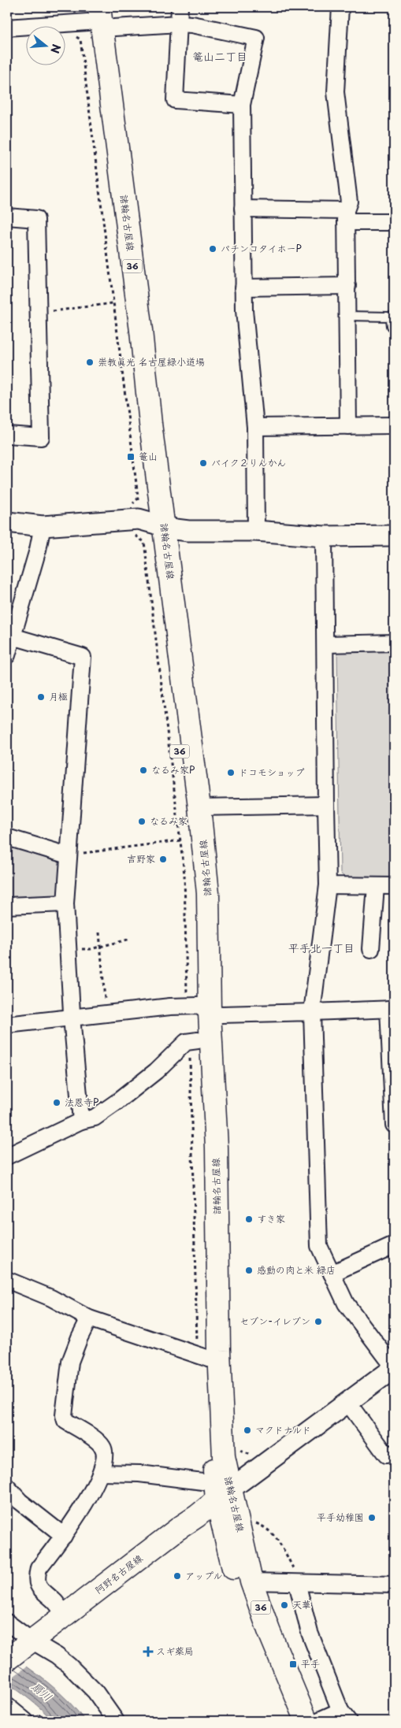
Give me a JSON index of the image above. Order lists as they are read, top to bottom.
{
  "streets": {
    "main road": ["諸輪名古屋線", "36", "阿野名古屋線"]
  },
  "crossings": [
    ["諸輪名古屋線", "阿野名古屋線"]
  ],
  "districts": ["篭山二丁目", "平手北一丁目"],
  "water": ["扇川"],
  "places": {
    "other": [
      "パチンコタイホーP",
      "崇教眞光 名古屋緑小道場",
      "バイク２りんかん",
      "月極",
      "なるみ家P",
      "ドコモショップ",
      "なるみ家",
      "吉野家",
      "法恩寺P",
      "すき家",
      "感動の肉と米 緑店",
      "セブン-イレブン",
      "マクドナルド",
      "平手幼稚園",
      "アップル",
      "天華"
    ],
    "transit": ["篭山", "平手"],
    "health": ["スギ薬局"]
  },
  "north": "right"
}
